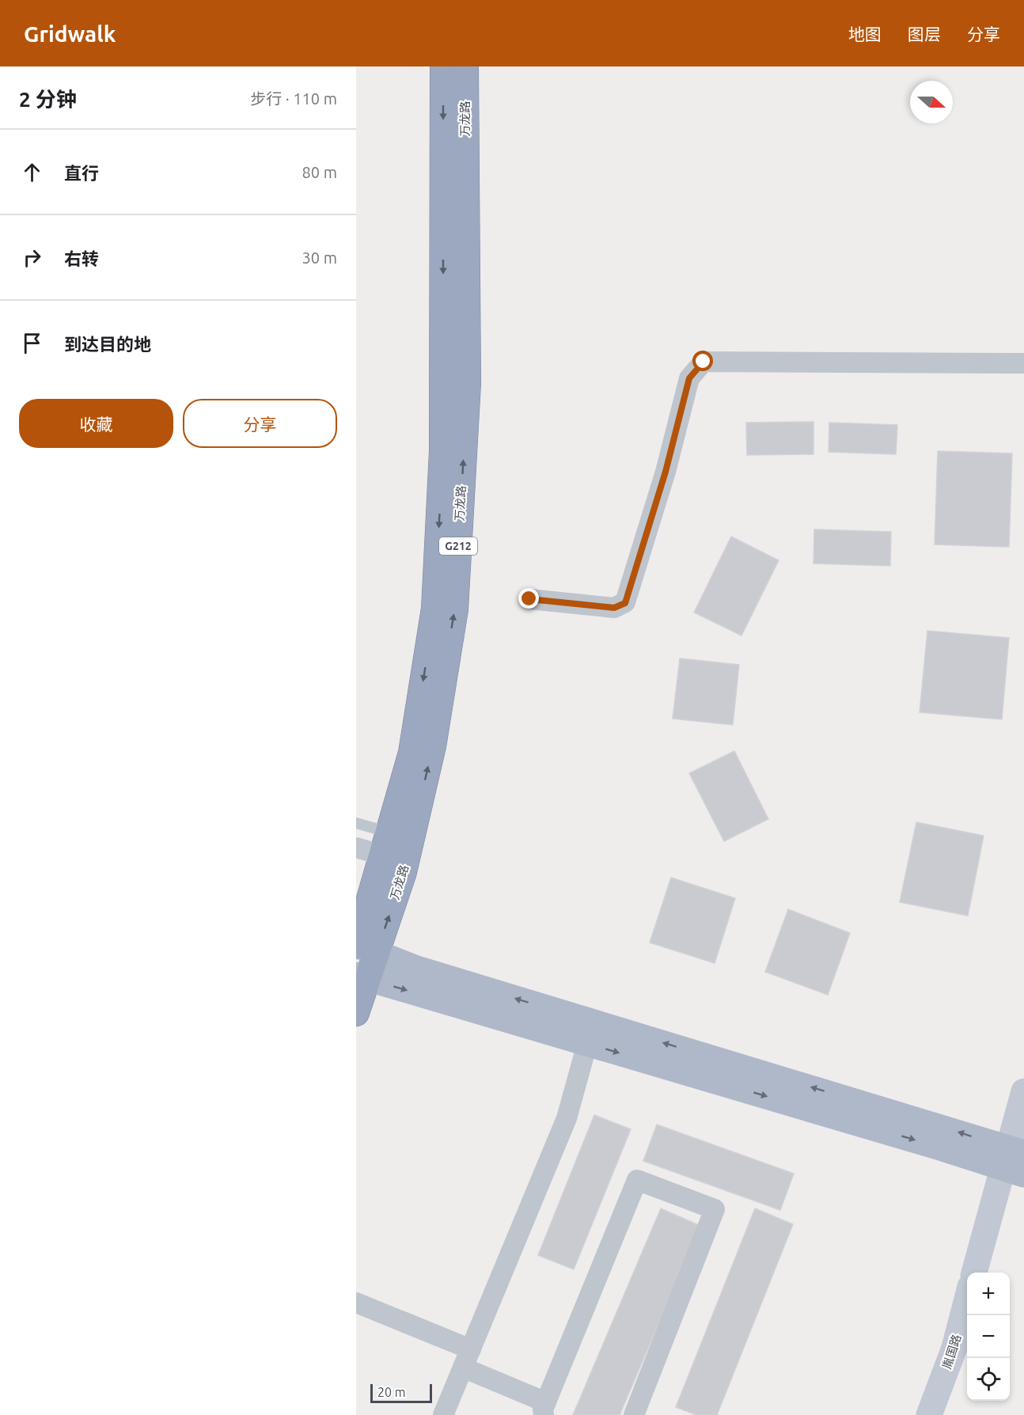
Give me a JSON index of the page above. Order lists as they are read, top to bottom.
{
  "streets": {
    "highway": ["万龙路", "G212"],
    "main road": ["胤国路"]
  },
  "scale_bar": "20 m",
  "north": "right",
  "page": {
    "header": "Gridwalk",
    "nav": ["地图", "图层", "分享"],
    "heading": ["2 分钟", "步行 · 110 m"],
    "list": [
      ["直行", "80 m"],
      ["右转", "30 m"],
      "到达目的地"
    ],
    "buttons": ["收藏", "分享"],
    "map_buttons": ["+", "−"],
    "scale": "20 m"
  }
}
